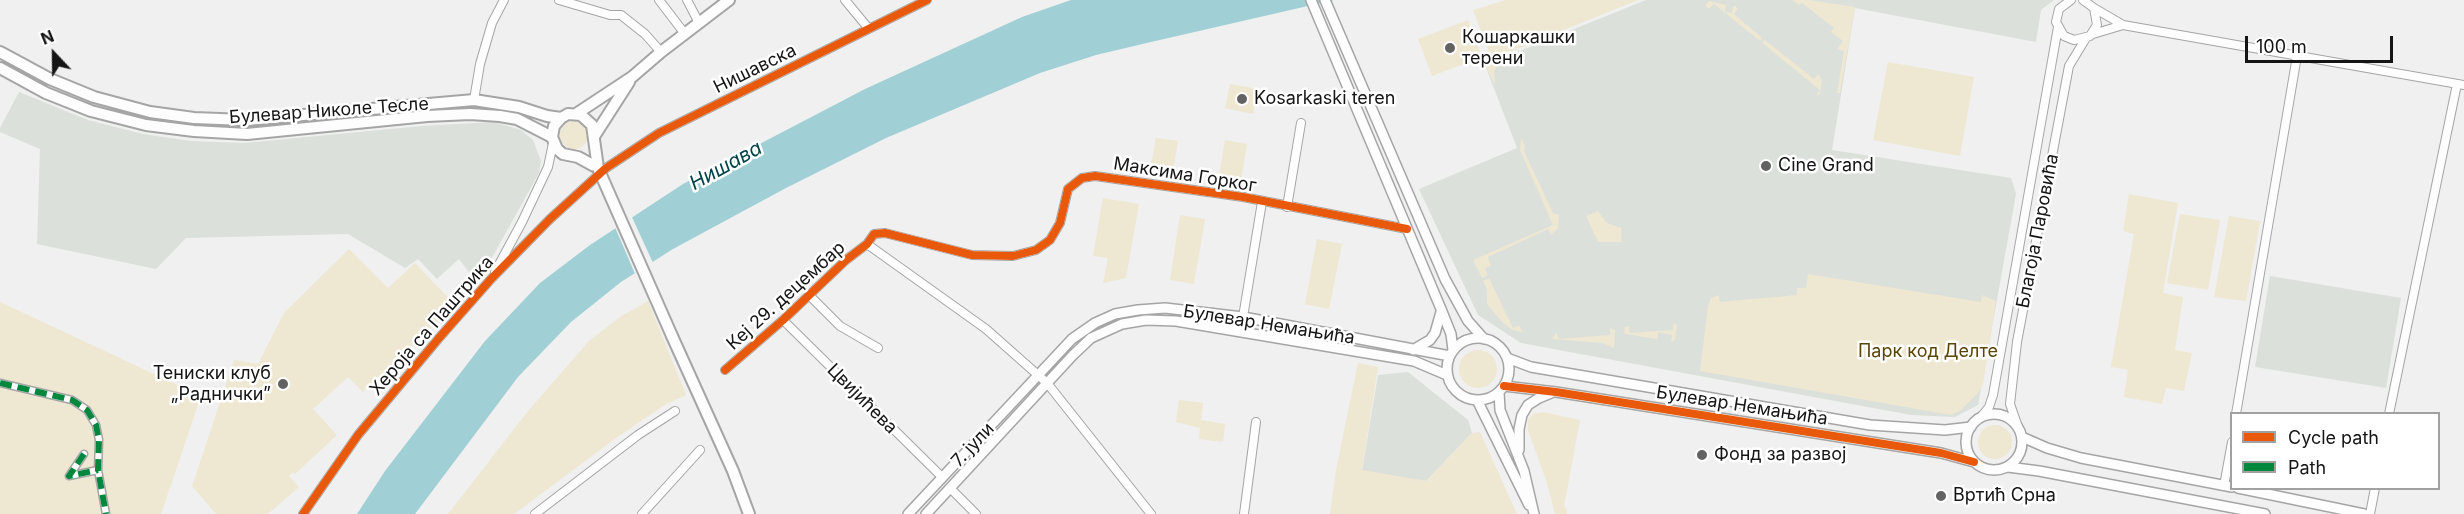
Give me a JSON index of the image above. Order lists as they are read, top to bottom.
{
  "streets": {
    "main road": ["Булевар Николе Тесле"],
    "street": [
      "Нишавска",
      "Максима Горког",
      "Благоја Паровића",
      "Кеј 29. децембар",
      "Булевар Немањића",
      "Хероја са Паштрика",
      "Цвијићева",
      "7. јули"
    ]
  },
  "crossings": [
    ["Нишавска", "Булевар Николе Тесле"],
    ["Нишавска", "Хероја са Паштрика"],
    ["Булевар Николе Тесле", "Хероја са Паштрика"],
    ["Максима Горког", "Кеј 29. децембар"],
    ["Максима Горког", "Булевар Немањића"],
    ["Благоја Паровића", "Булевар Немањића"],
    ["Кеј 29. децембар", "Цвијићева"],
    ["Булевар Немањића", "7. јули"],
    ["Цвијићева", "7. јули"]
  ],
  "water": ["Нишава"],
  "parks": ["Парк код Делте"],
  "places": [
    "Кошаркашки терени",
    "Kosarkaski teren",
    "Cine Grand",
    "Тениски клуб „Раднички”",
    "Фонд за развој",
    "Вртић Срна"
  ],
  "legend": ["Cycle path", "Path"],
  "scale_bar": "100 m",
  "north": "top"
}
